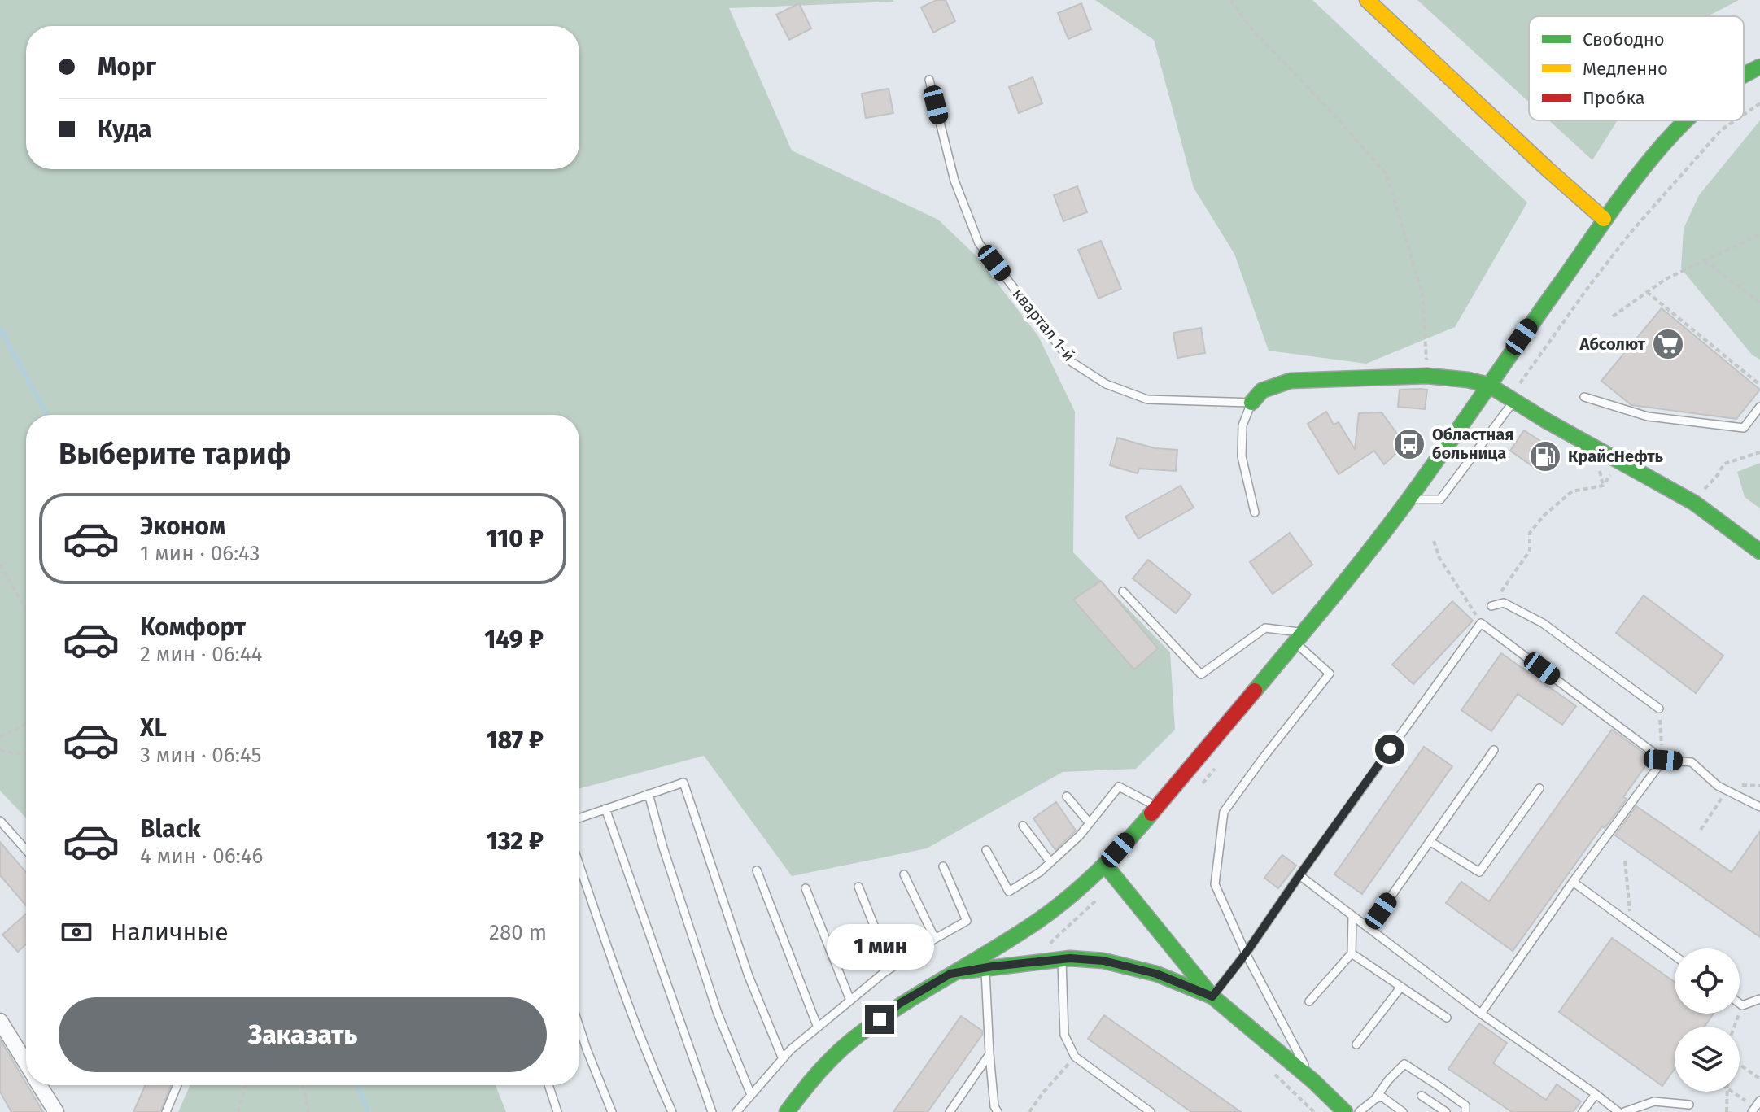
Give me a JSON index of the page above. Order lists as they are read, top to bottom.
{
  "streets": {
    "lane": ["квартал 1-й"]
  },
  "places": {
    "supermarket": ["Абсолют"],
    "bus stop": ["Областная больница"],
    "fuel station": ["КрайсНефть"]
  },
  "legend": ["Свободно", "Медленно", "Пробка"],
  "page": {
    "banner": ["Морг", "Куда"],
    "heading": "Выберите тариф",
    "list": [
      {
        "name": "Эконом",
        "note": "1 мин · 06:43",
        "value": "110 ₽"
      },
      {
        "name": "Комфорт",
        "note": "2 мин · 06:44",
        "value": "149 ₽"
      },
      {
        "name": "XL",
        "note": "3 мин · 06:45",
        "value": "187 ₽"
      },
      {
        "name": "Black",
        "note": "4 мин · 06:46",
        "value": "132 ₽"
      }
    ],
    "pay": ["Наличные", "280 m"],
    "bubble": "1 мин",
    "buttons": "Заказать"
  }
}
